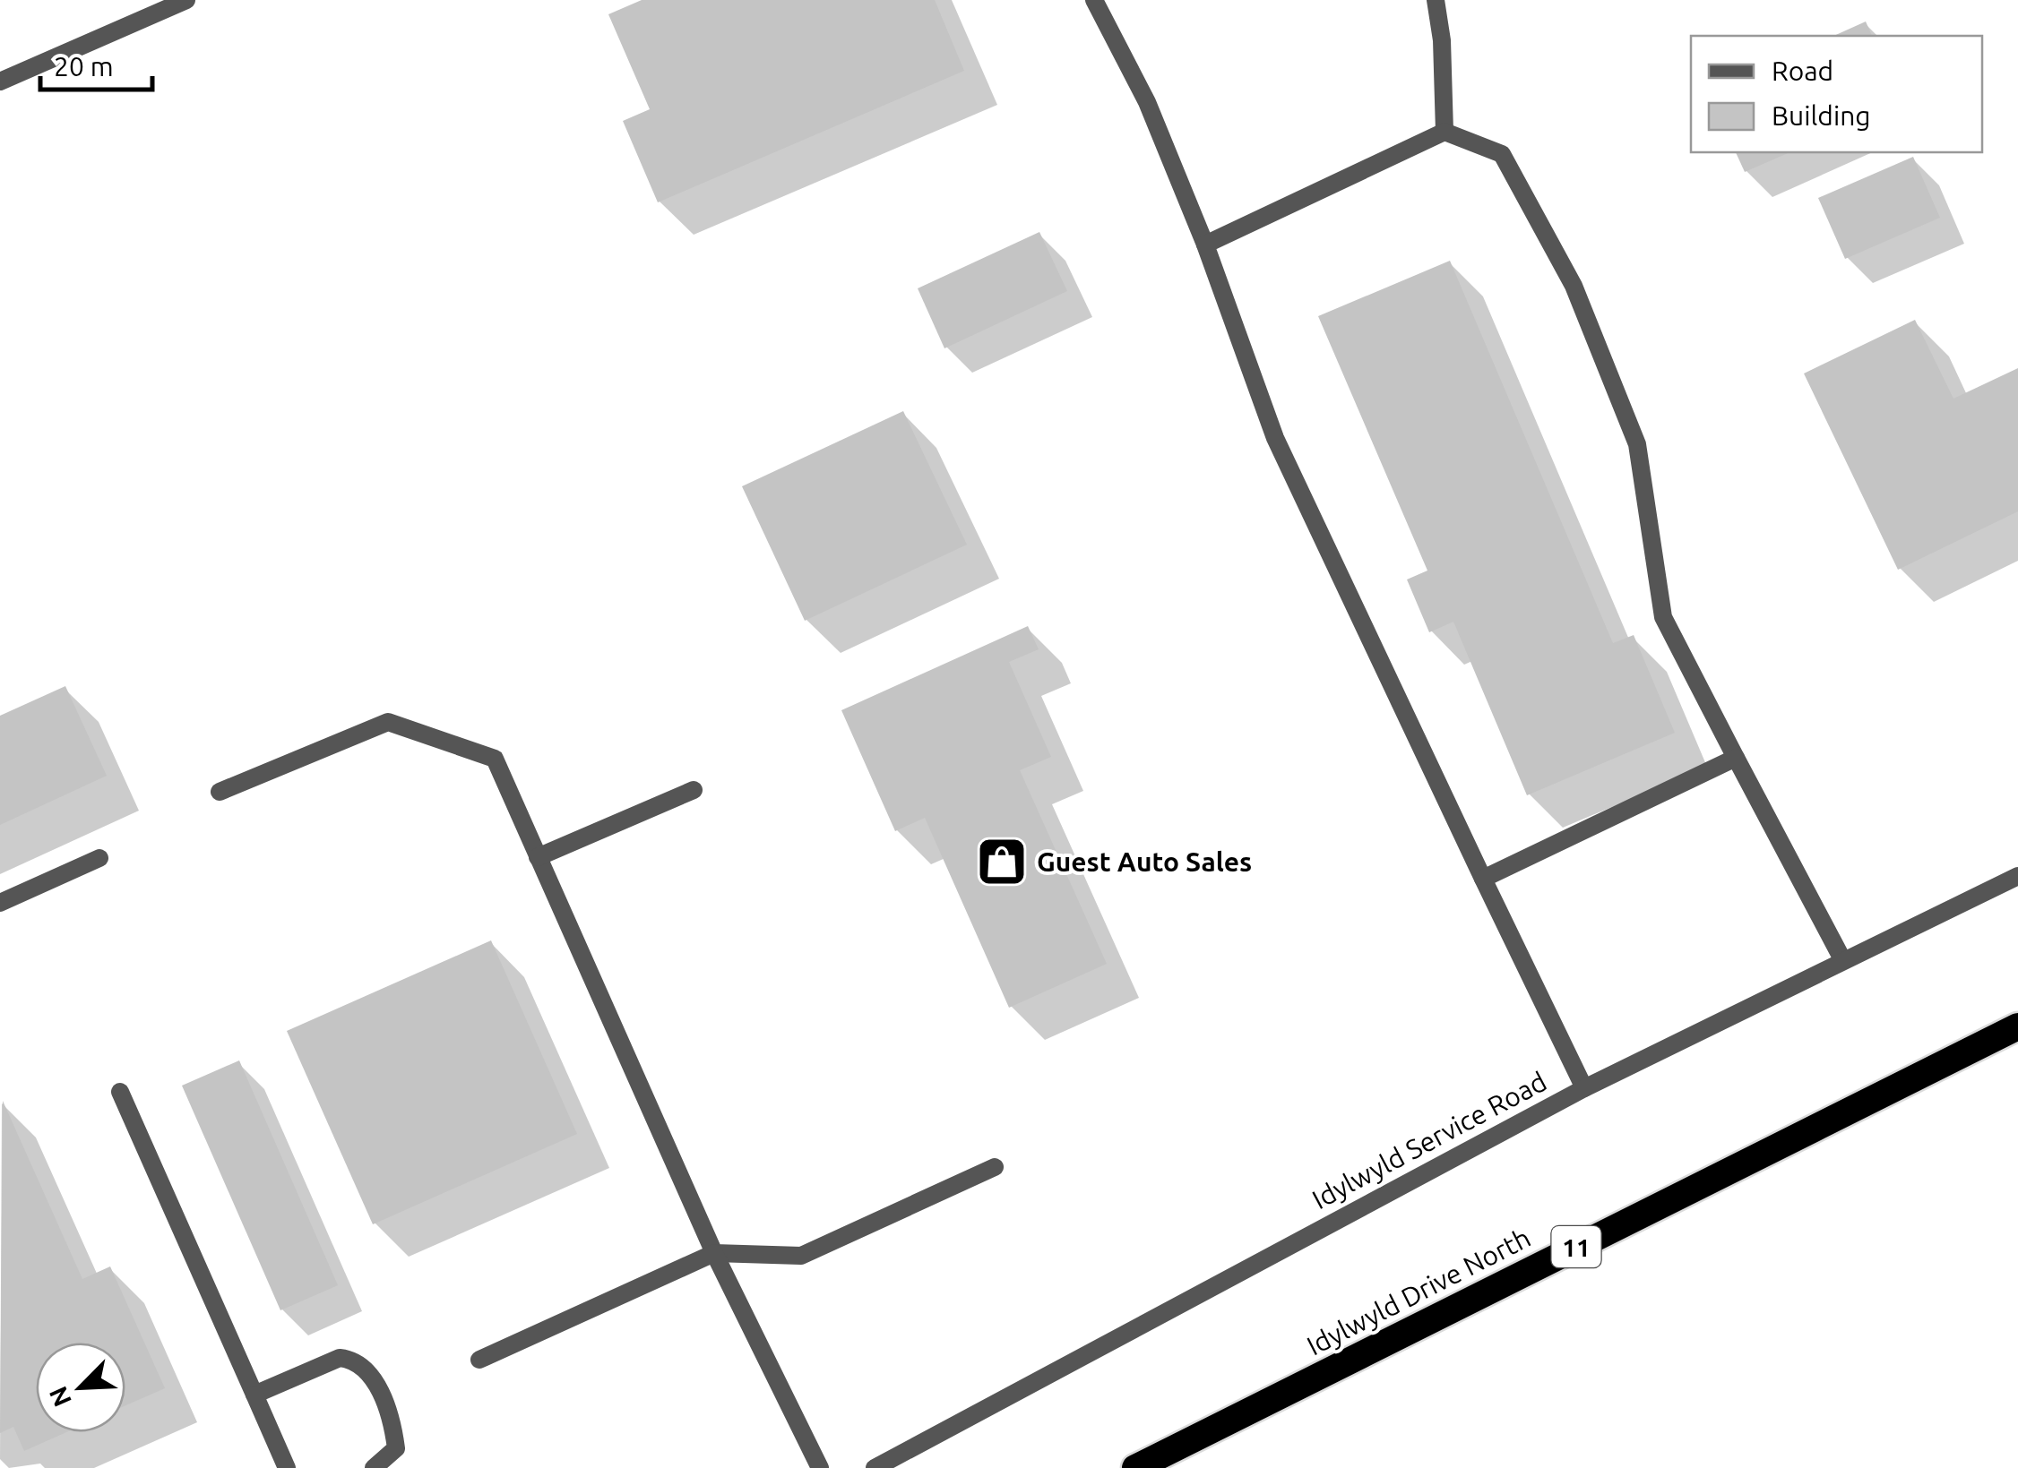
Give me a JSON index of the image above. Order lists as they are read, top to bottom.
{
  "streets": {
    "highway": ["11", "Idylwyld Drive North"],
    "street": ["Idylwyld Service Road"]
  },
  "places": {
    "shop": ["Guest Auto Sales"]
  },
  "legend": ["Road", "Building"],
  "scale_bar": "20 m",
  "north": "bottom left"
}
